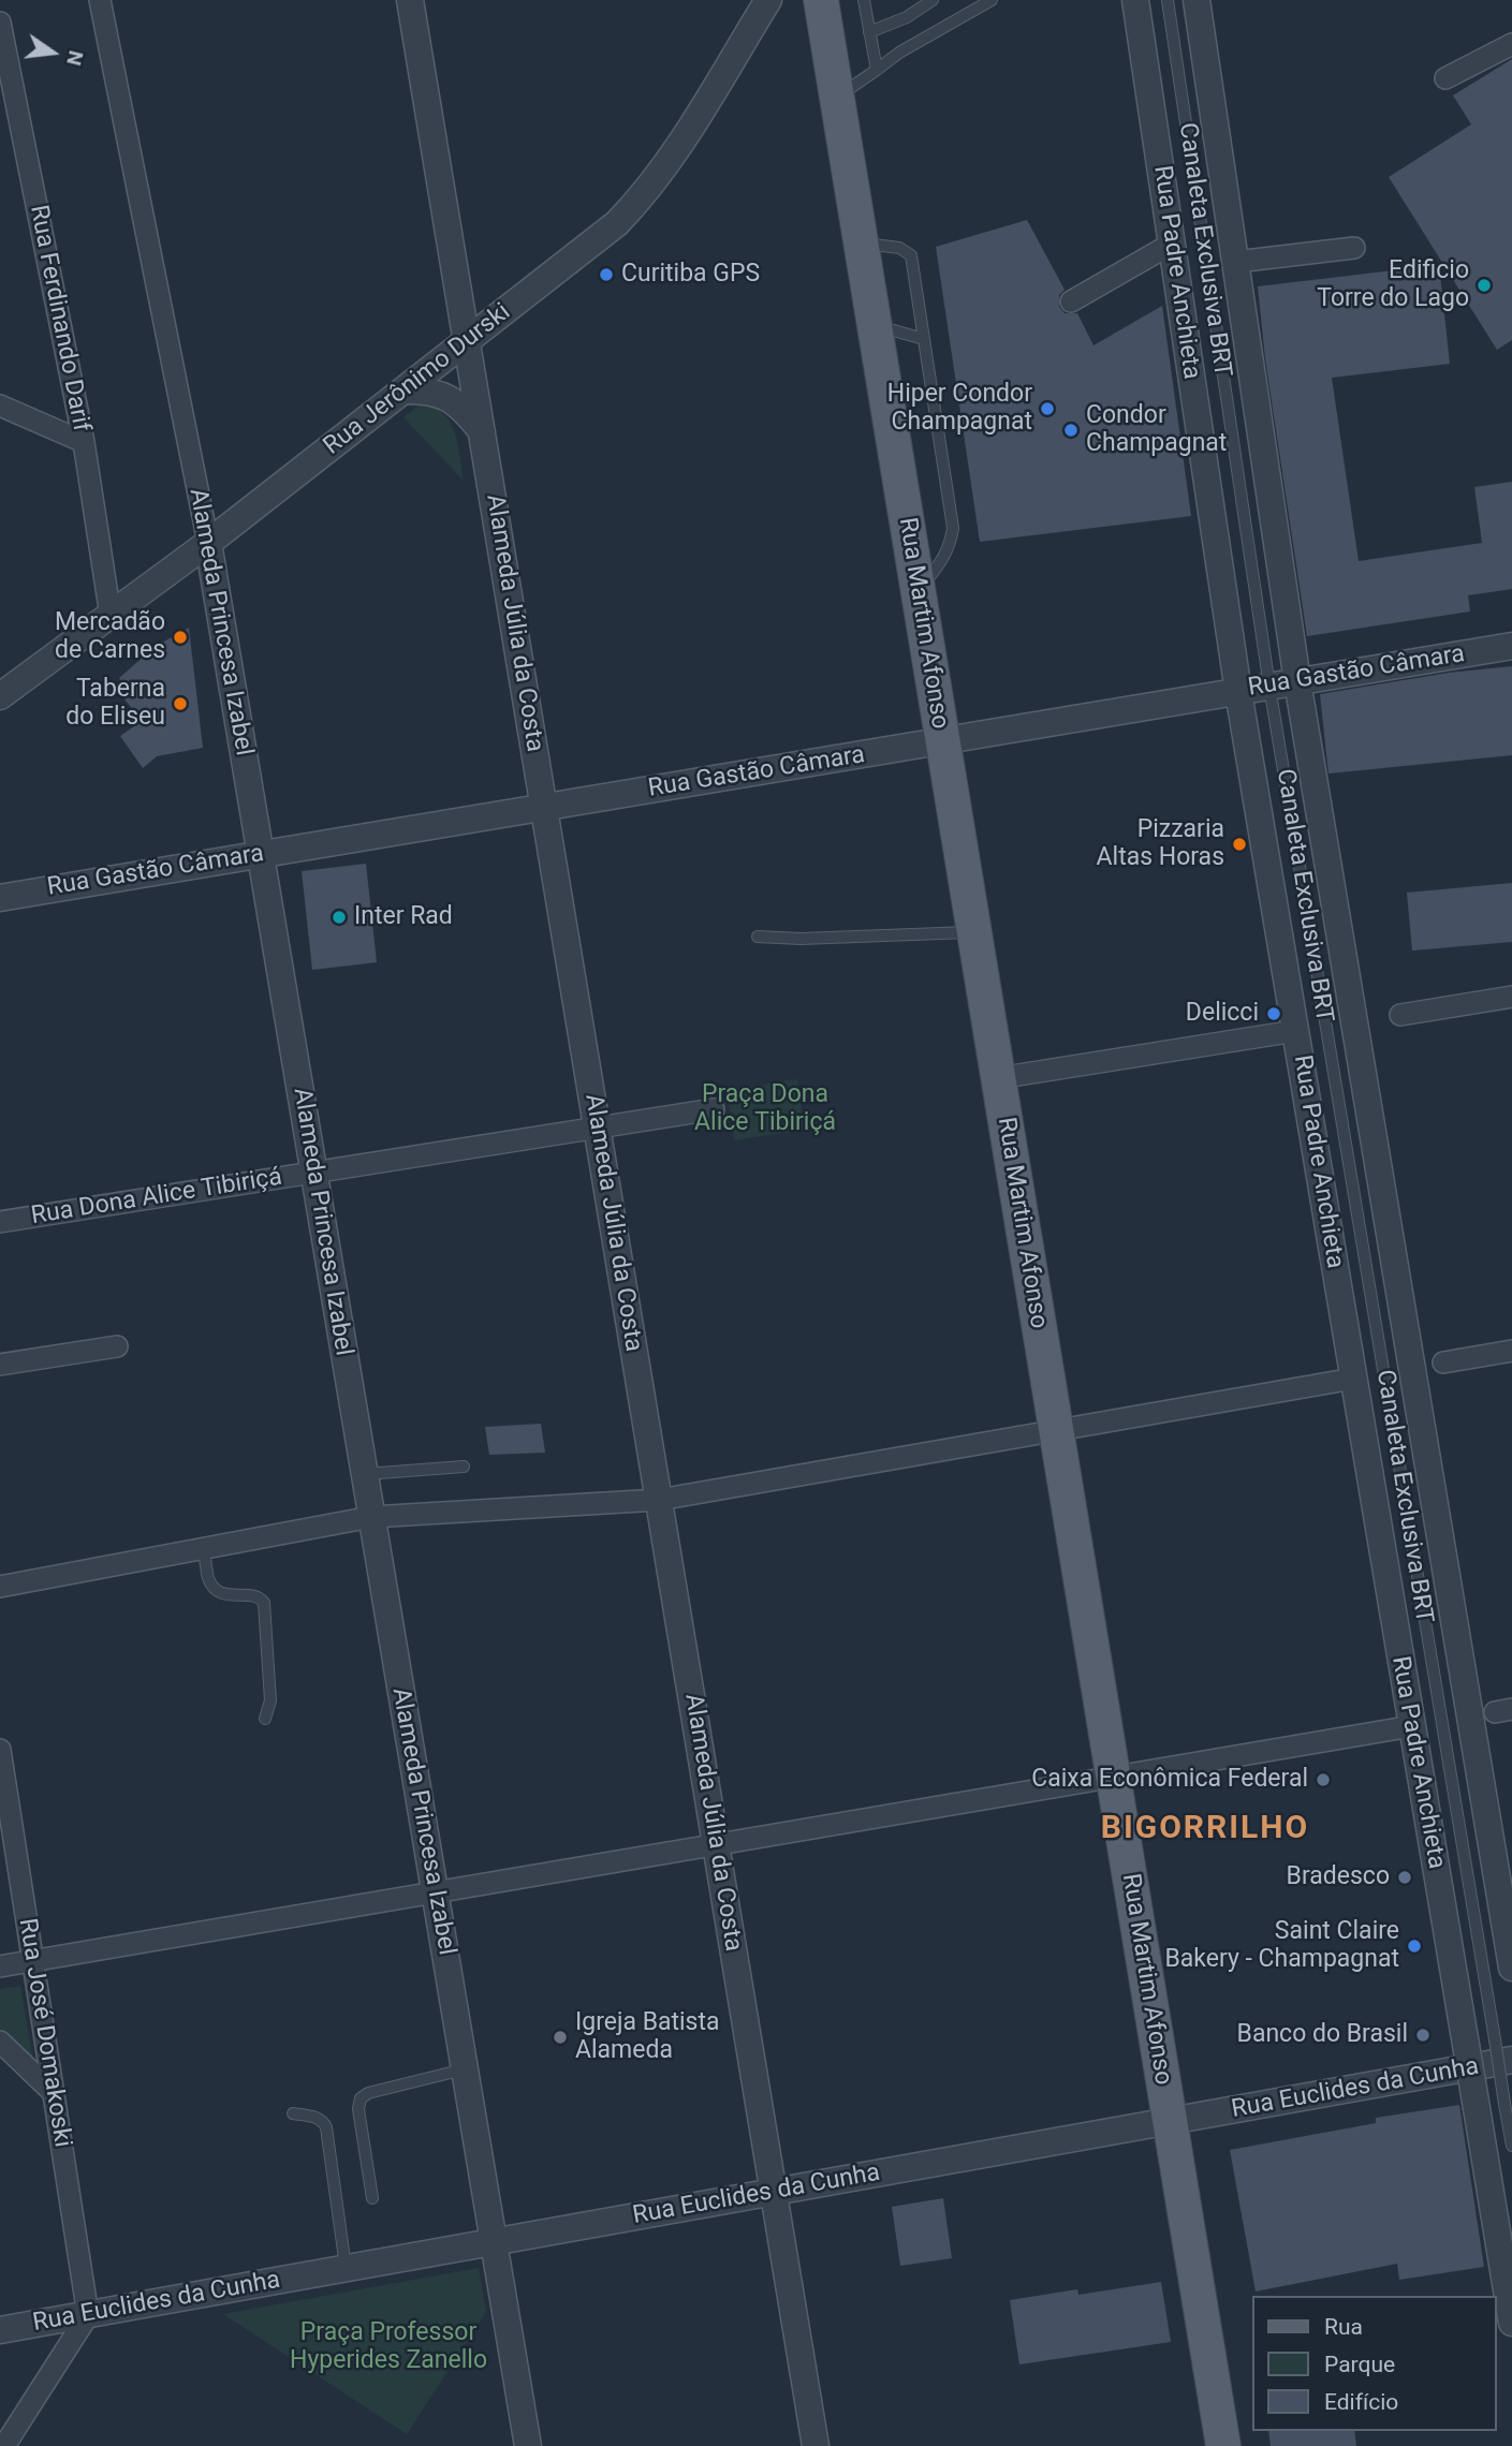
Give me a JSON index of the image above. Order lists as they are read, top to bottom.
{
  "streets": {
    "main road": ["Rua Martim Afonso"],
    "street": [
      "Rua Padre Anchieta",
      "Rua Ferdinando Darif",
      "Rua Jerônimo Durski",
      "Alameda Princesa Izabel",
      "Alameda Júlia da Costa",
      "Rua Gastão Câmara",
      "Rua Dona Alice Tibiriçá",
      "Rua José Domakoski",
      "Rua Euclides da Cunha"
    ],
    "lane": ["Canaleta Exclusiva BRT"]
  },
  "crossings": [
    ["Canaleta Exclusiva BRT", "Rua Gastão Câmara"],
    ["Rua Padre Anchieta", "Rua Gastão Câmara"],
    ["Rua Ferdinando Darif", "Rua Jerônimo Durski"],
    ["Rua Jerônimo Durski", "Alameda Princesa Izabel"],
    ["Rua Jerônimo Durski", "Alameda Júlia da Costa"],
    ["Alameda Princesa Izabel", "Rua Gastão Câmara"],
    ["Alameda Princesa Izabel", "Rua Dona Alice Tibiriçá"],
    ["Alameda Princesa Izabel", "Rua Euclides da Cunha"],
    ["Alameda Júlia da Costa", "Rua Gastão Câmara"],
    ["Alameda Júlia da Costa", "Rua Dona Alice Tibiriçá"],
    ["Alameda Júlia da Costa", "Rua Euclides da Cunha"],
    ["Rua Martim Afonso", "Rua Gastão Câmara"],
    ["Rua Martim Afonso", "Rua Euclides da Cunha"],
    ["Rua José Domakoski", "Rua Euclides da Cunha"]
  ],
  "districts": ["BIGORRILHO"],
  "parks": ["Praça Dona Alice Tibiriçá", "Praça Professor Hyperides Zanello"],
  "places": [
    "Curitiba GPS",
    "Edificio Torre do Lago",
    "Hiper Condor Champagnat",
    "Condor Champagnat",
    "Mercadão de Carnes",
    "Taberna do Eliseu",
    "Pizzaria Altas Horas",
    "Inter Rad",
    "Delicci",
    "Caixa Econômica Federal",
    "Bradesco",
    "Saint Claire Bakery - Champagnat",
    "Banco do Brasil",
    "Igreja Batista Alameda"
  ],
  "legend": ["Rua", "Parque", "Edifício"],
  "north": "right"
}
